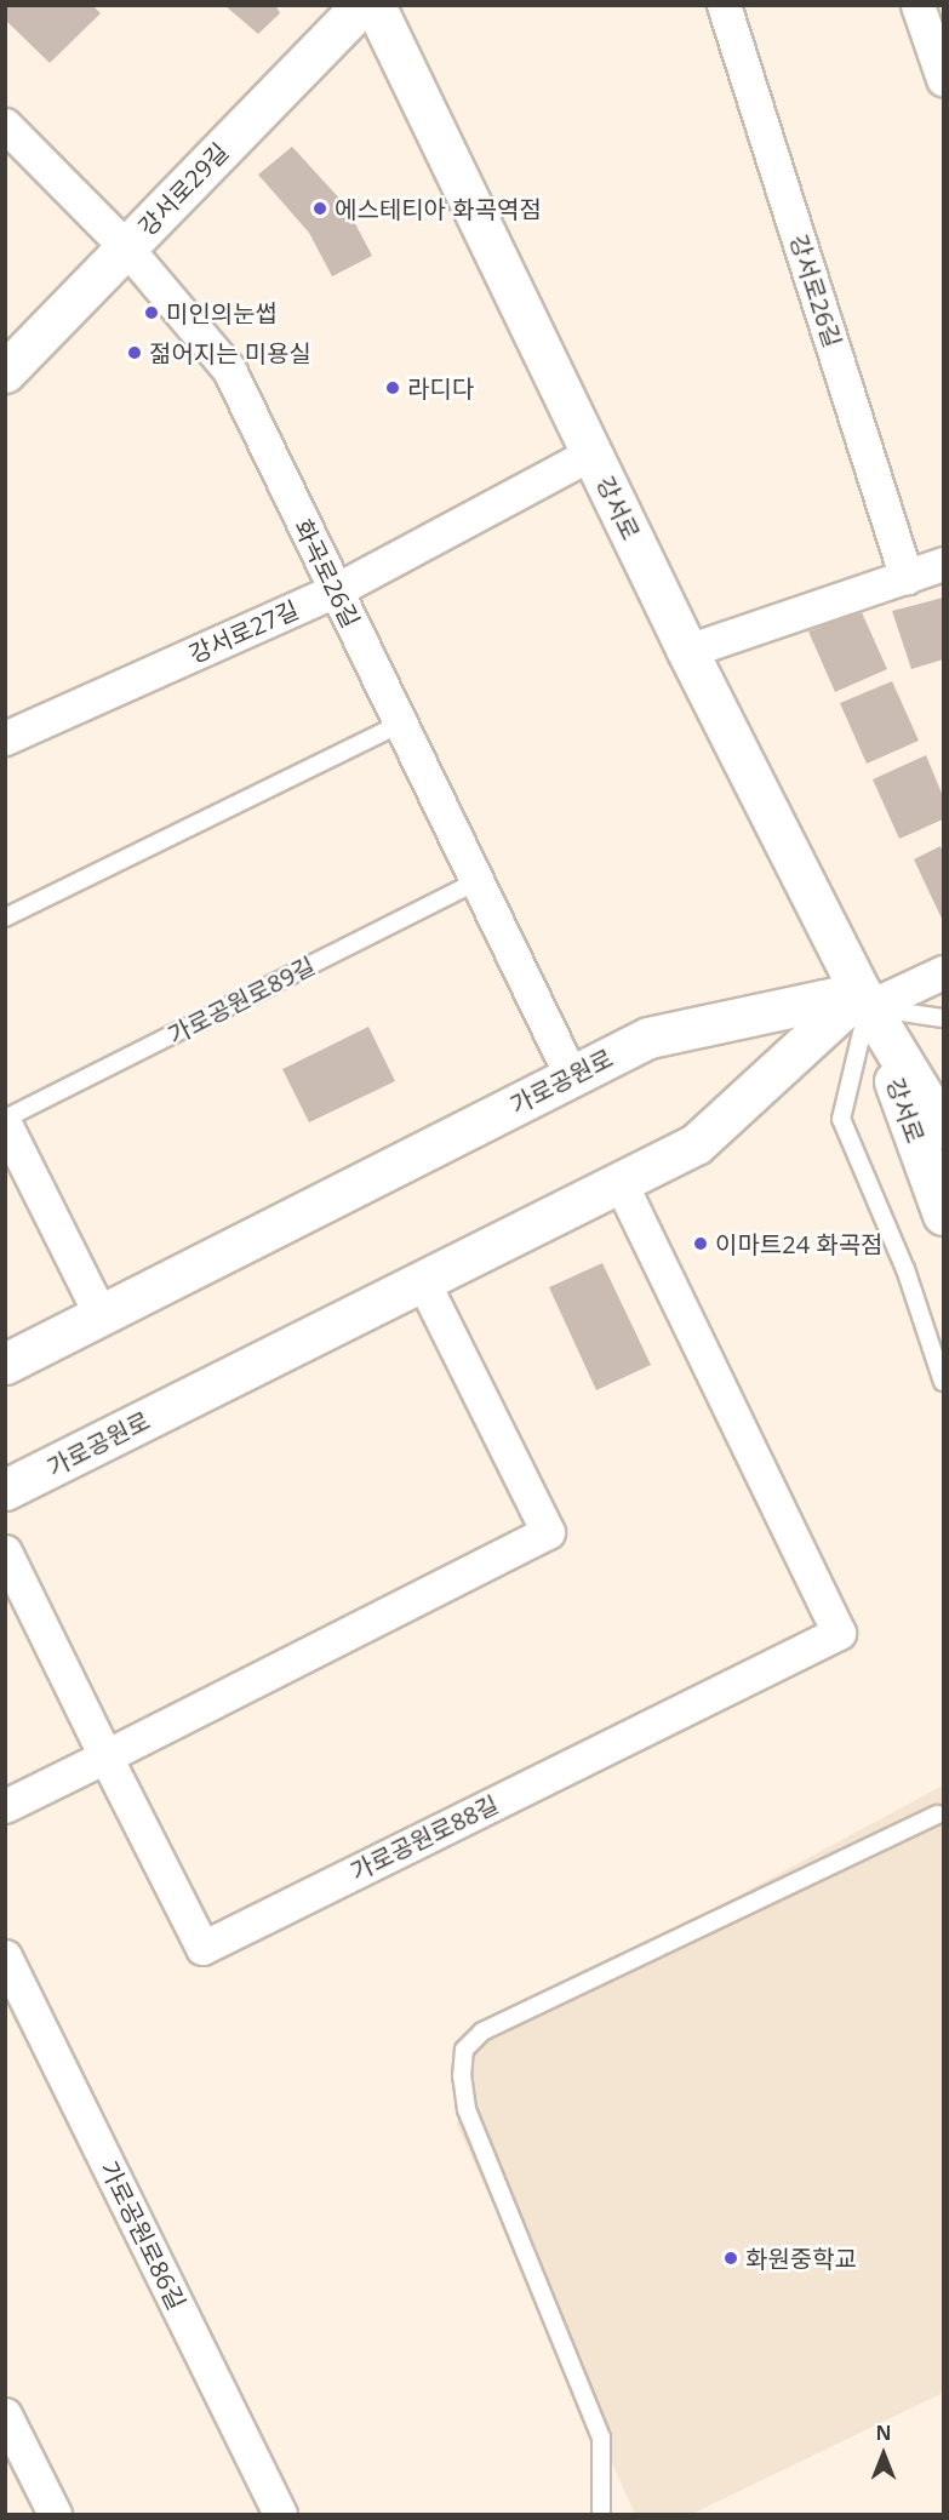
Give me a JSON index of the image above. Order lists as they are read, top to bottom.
{
  "streets": {
    "main road": ["강서로29길", "강서로", "가로공원로"],
    "street": [
      "강서로26길",
      "화곡로26길",
      "강서로27길",
      "가로공원로89길",
      "가로공원로88길",
      "가로공원로86길"
    ]
  },
  "crossings": [
    ["강서로29길", "화곡로26길"],
    ["강서로", "강서로27길"],
    ["강서로", "가로공원로"],
    ["화곡로26길", "강서로27길"],
    ["화곡로26길", "가로공원로89길"],
    ["화곡로26길", "가로공원로"],
    ["가로공원로89길", "가로공원로"],
    ["가로공원로", "가로공원로88길"]
  ],
  "places": [
    "에스테티아 화곡역점",
    "미인의눈썹",
    "젊어지는 미용실",
    "라디다",
    "이마트24 화곡점",
    "화원중학교"
  ],
  "north": "top"
}
